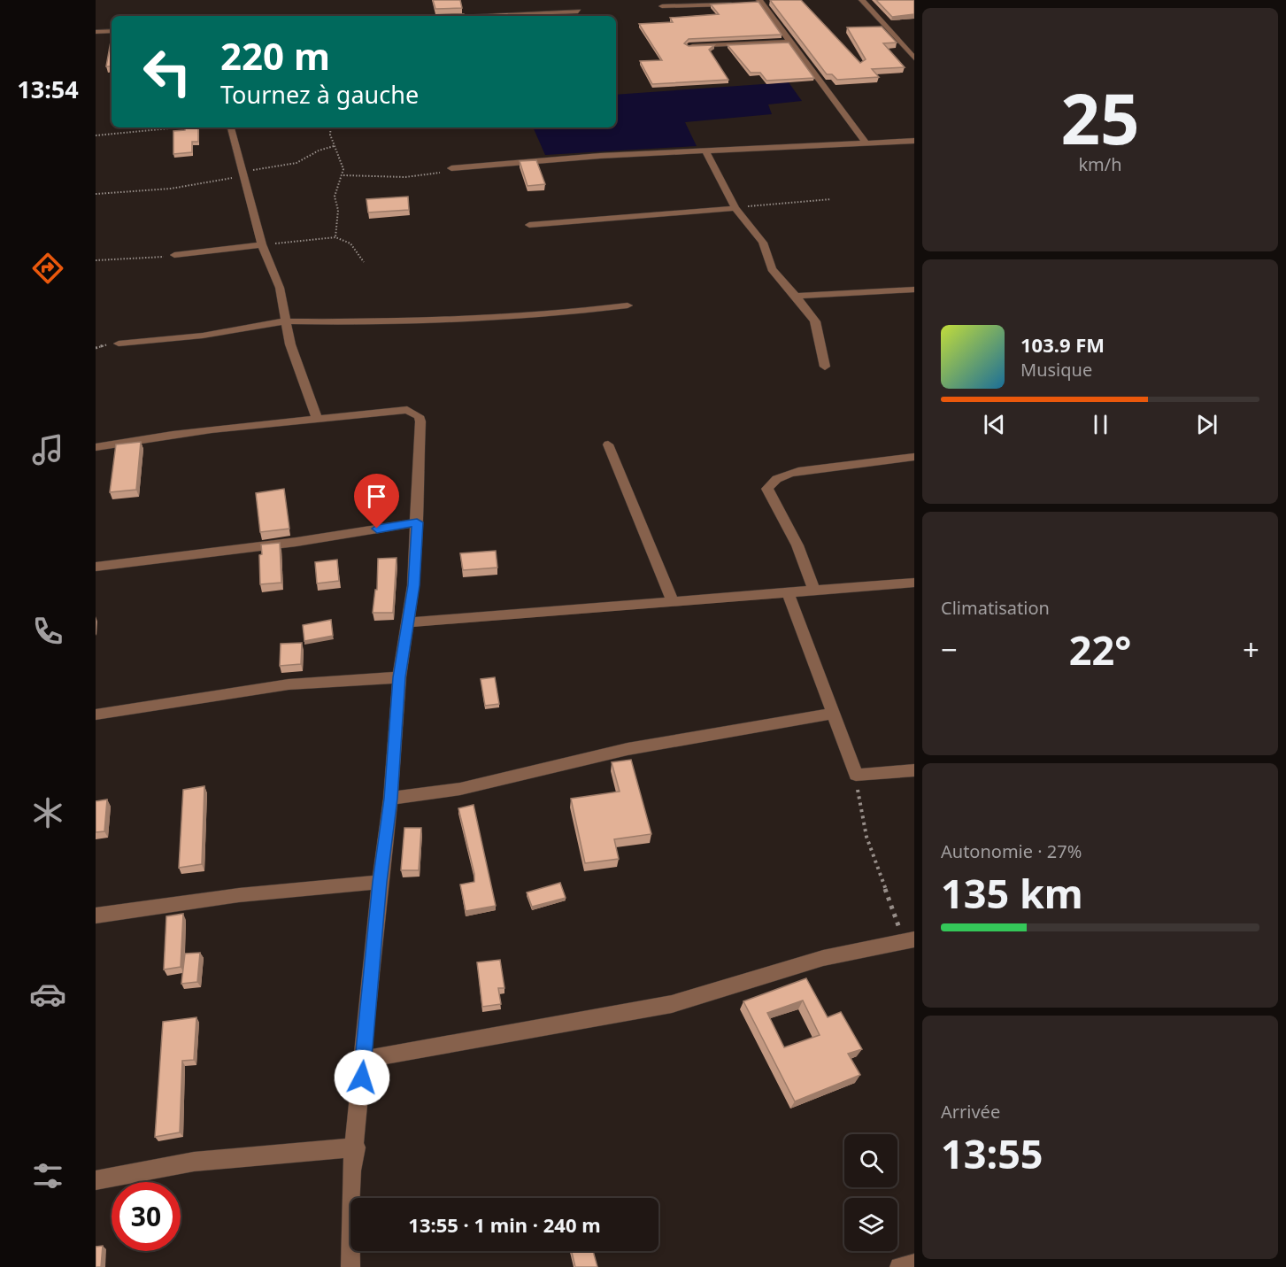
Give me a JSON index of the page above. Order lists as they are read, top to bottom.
{
  "page": {
    "tabs": "13:54",
    "tile": [
      ["25", "km/h"],
      "Climatisation",
      ["Autonomie · 27%", "135 km"],
      ["Arrivée", "13:55"]
    ],
    "turn": ["220 m", "Tournez à gauche"],
    "song": ["103.9 FM", "Musique"],
    "heat": ["−", "22°", "+"],
    "limit": "30",
    "trip": "13:55 · 1 min · 240 m"
  }
}
